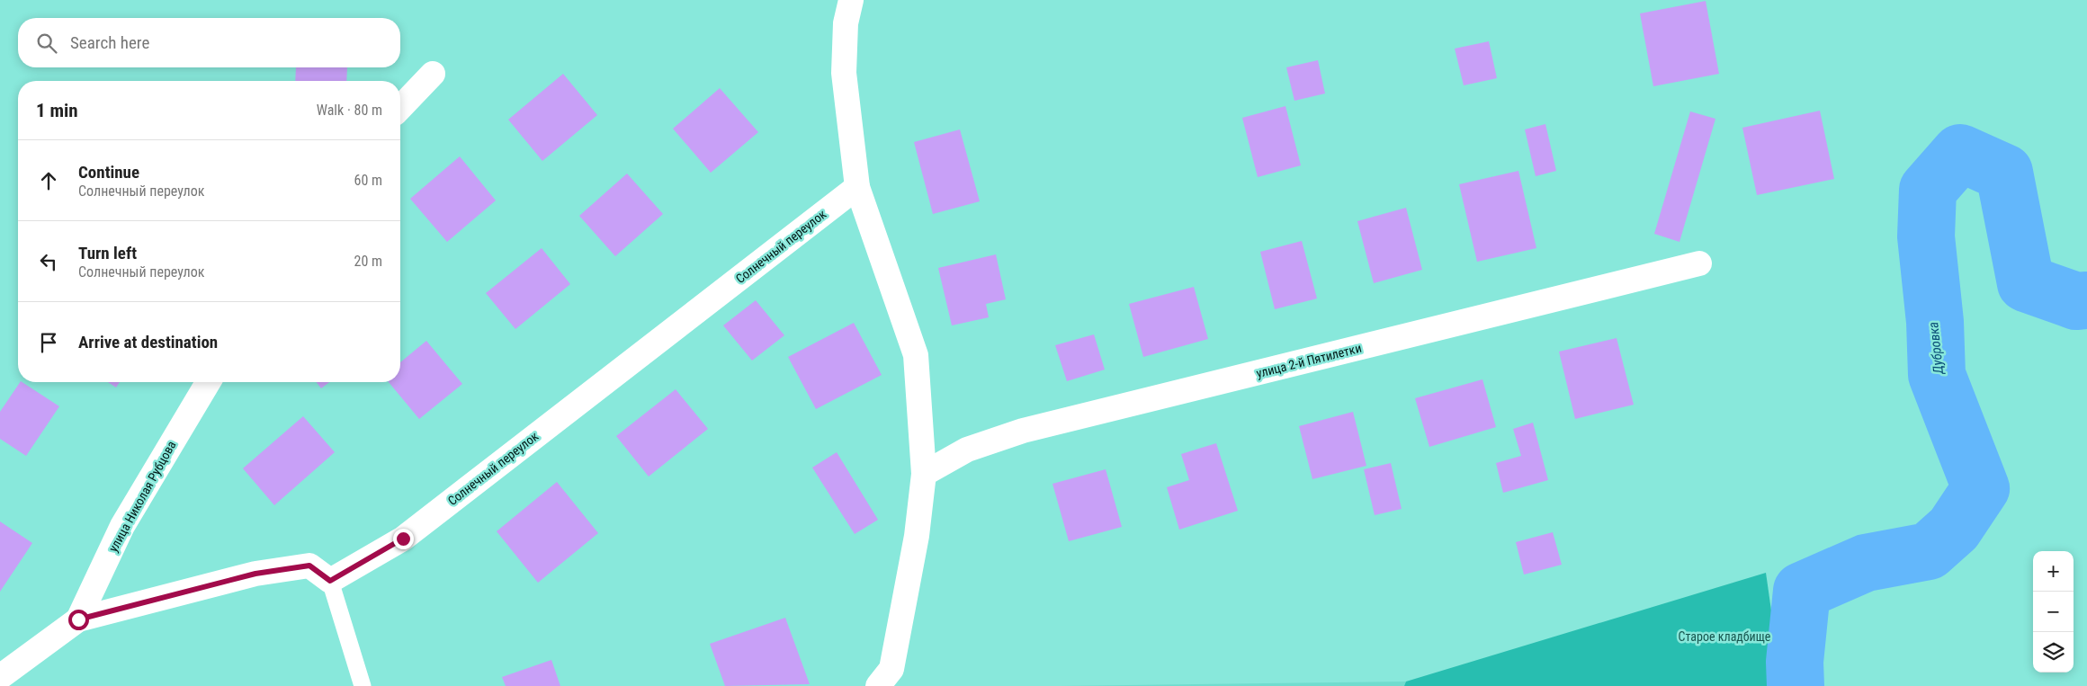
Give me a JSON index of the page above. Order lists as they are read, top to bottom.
{
  "streets": {
    "street": ["Солнечный переулок", "улица 2-й Пятилетки", "улица Николая Рубцова"]
  },
  "water": ["Дубровка"],
  "parks": ["Старое кладбище"],
  "page": {
    "search": "Search here",
    "heading": ["1 min", "Walk · 80 m"],
    "list": [
      ["Continue", "Солнечный переулок", "60 m"],
      ["Turn left", "Солнечный переулок", "20 m"],
      "Arrive at destination"
    ],
    "map_buttons": ["+", "−"]
  }
}
